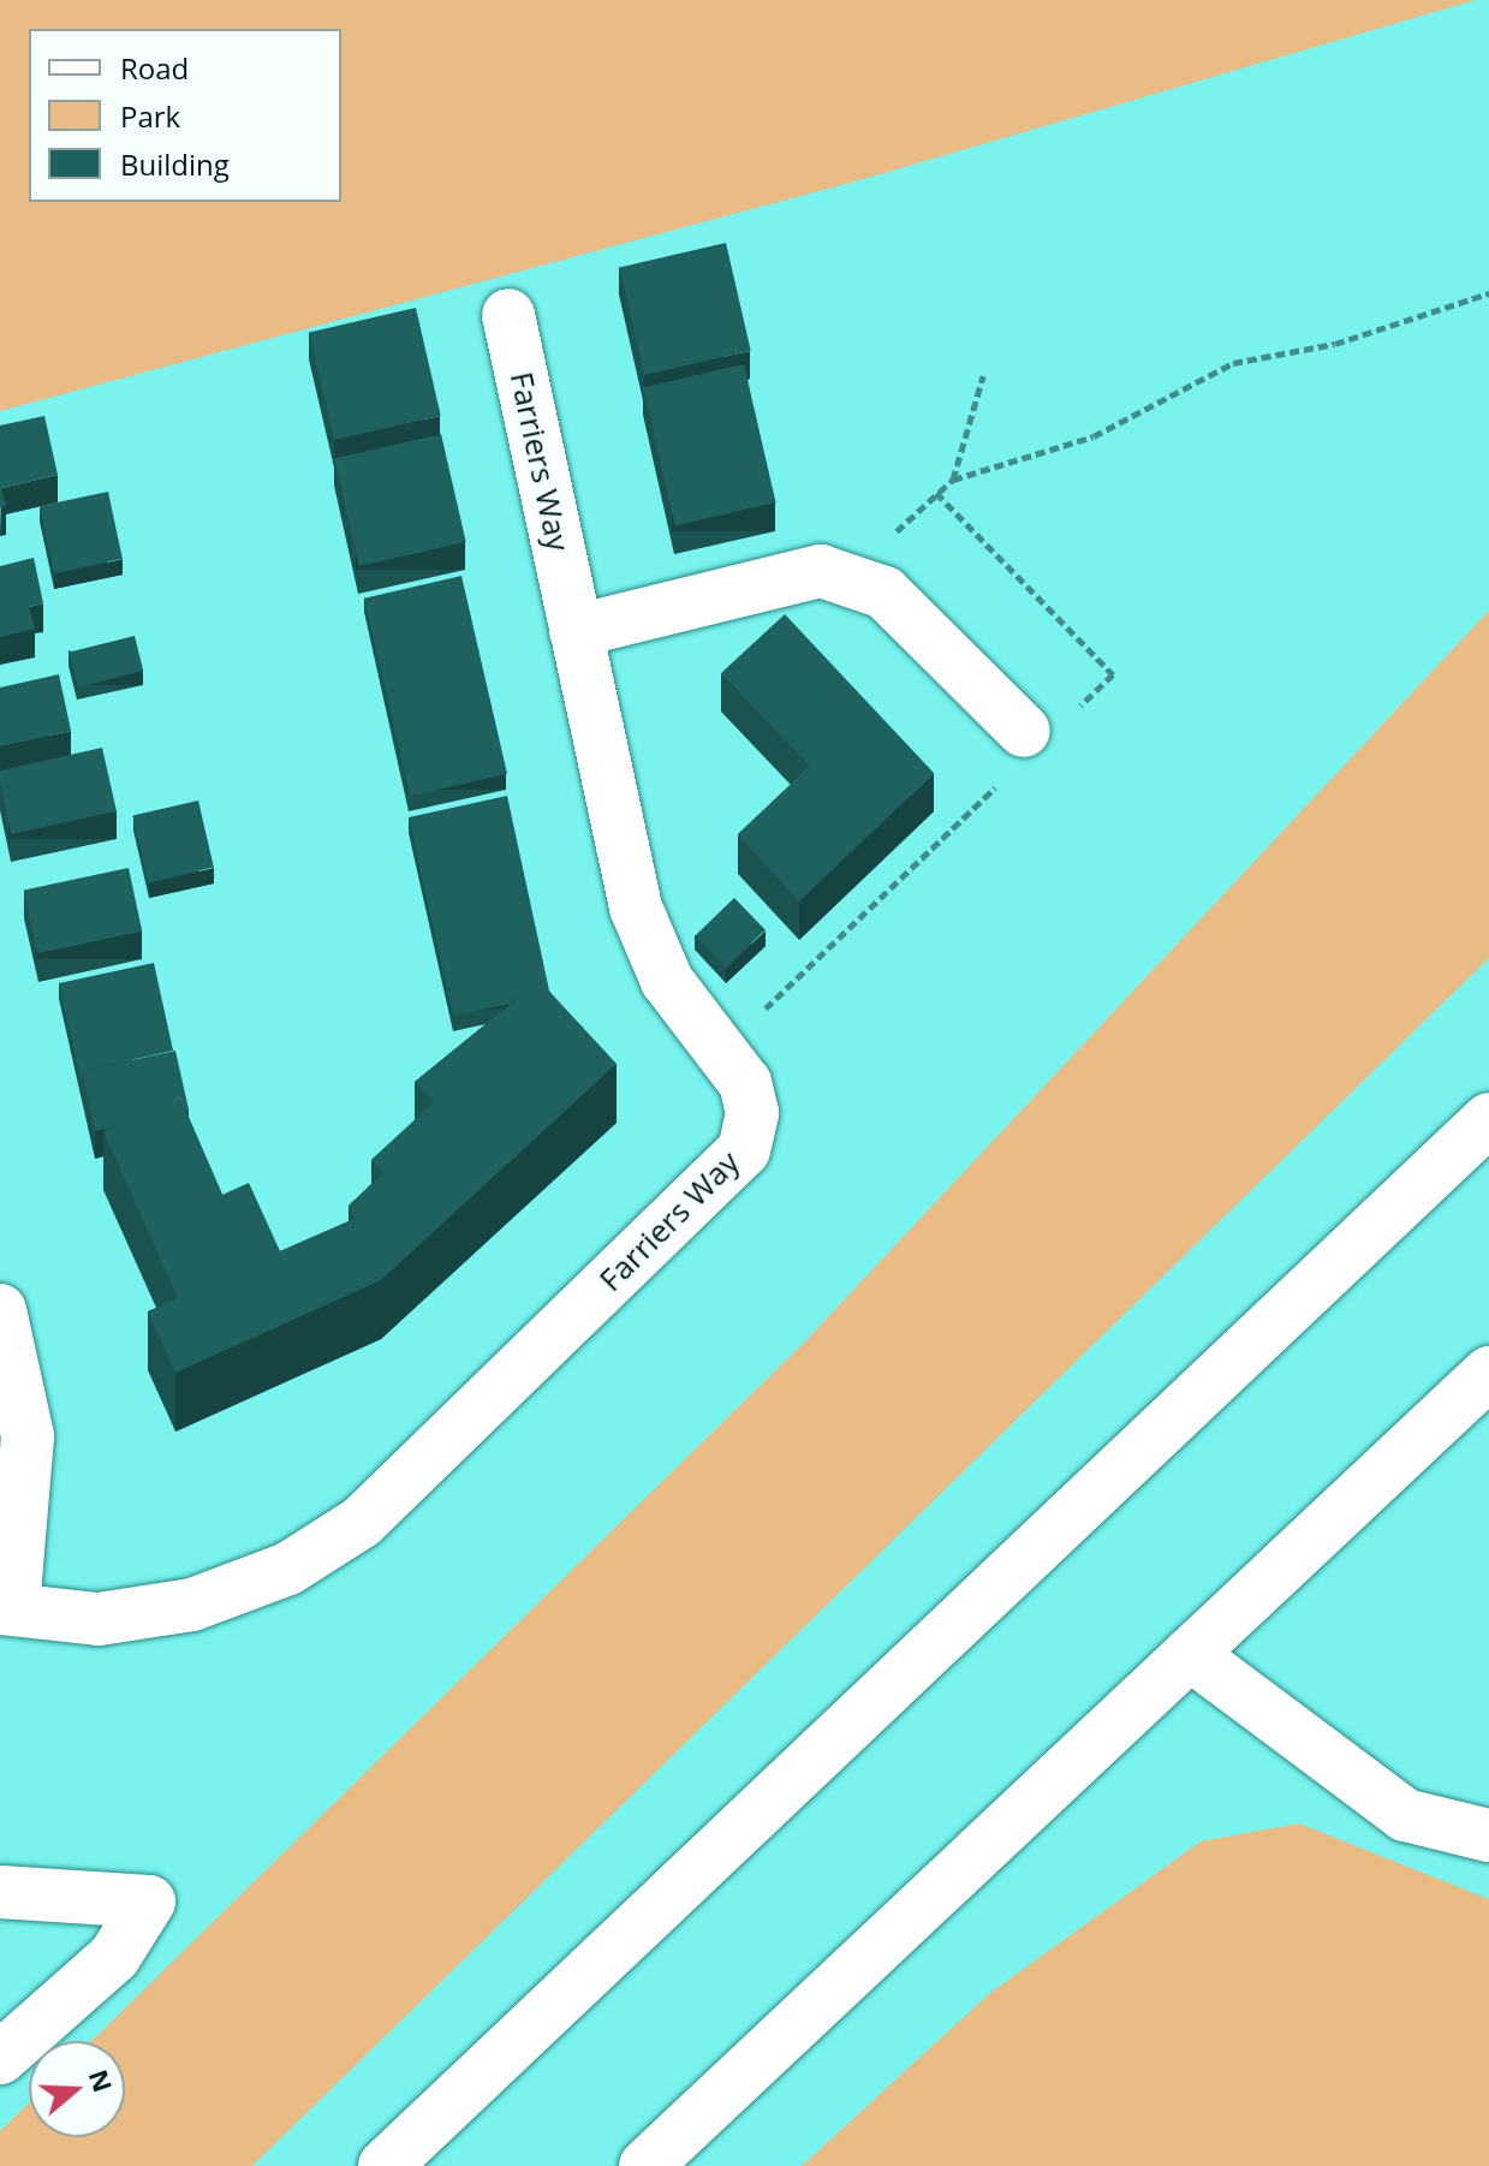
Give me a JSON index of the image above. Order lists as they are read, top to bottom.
{
  "streets": {
    "main road": ["Farriers Way"]
  },
  "legend": ["Road", "Park", "Building"],
  "north": "right"
}
